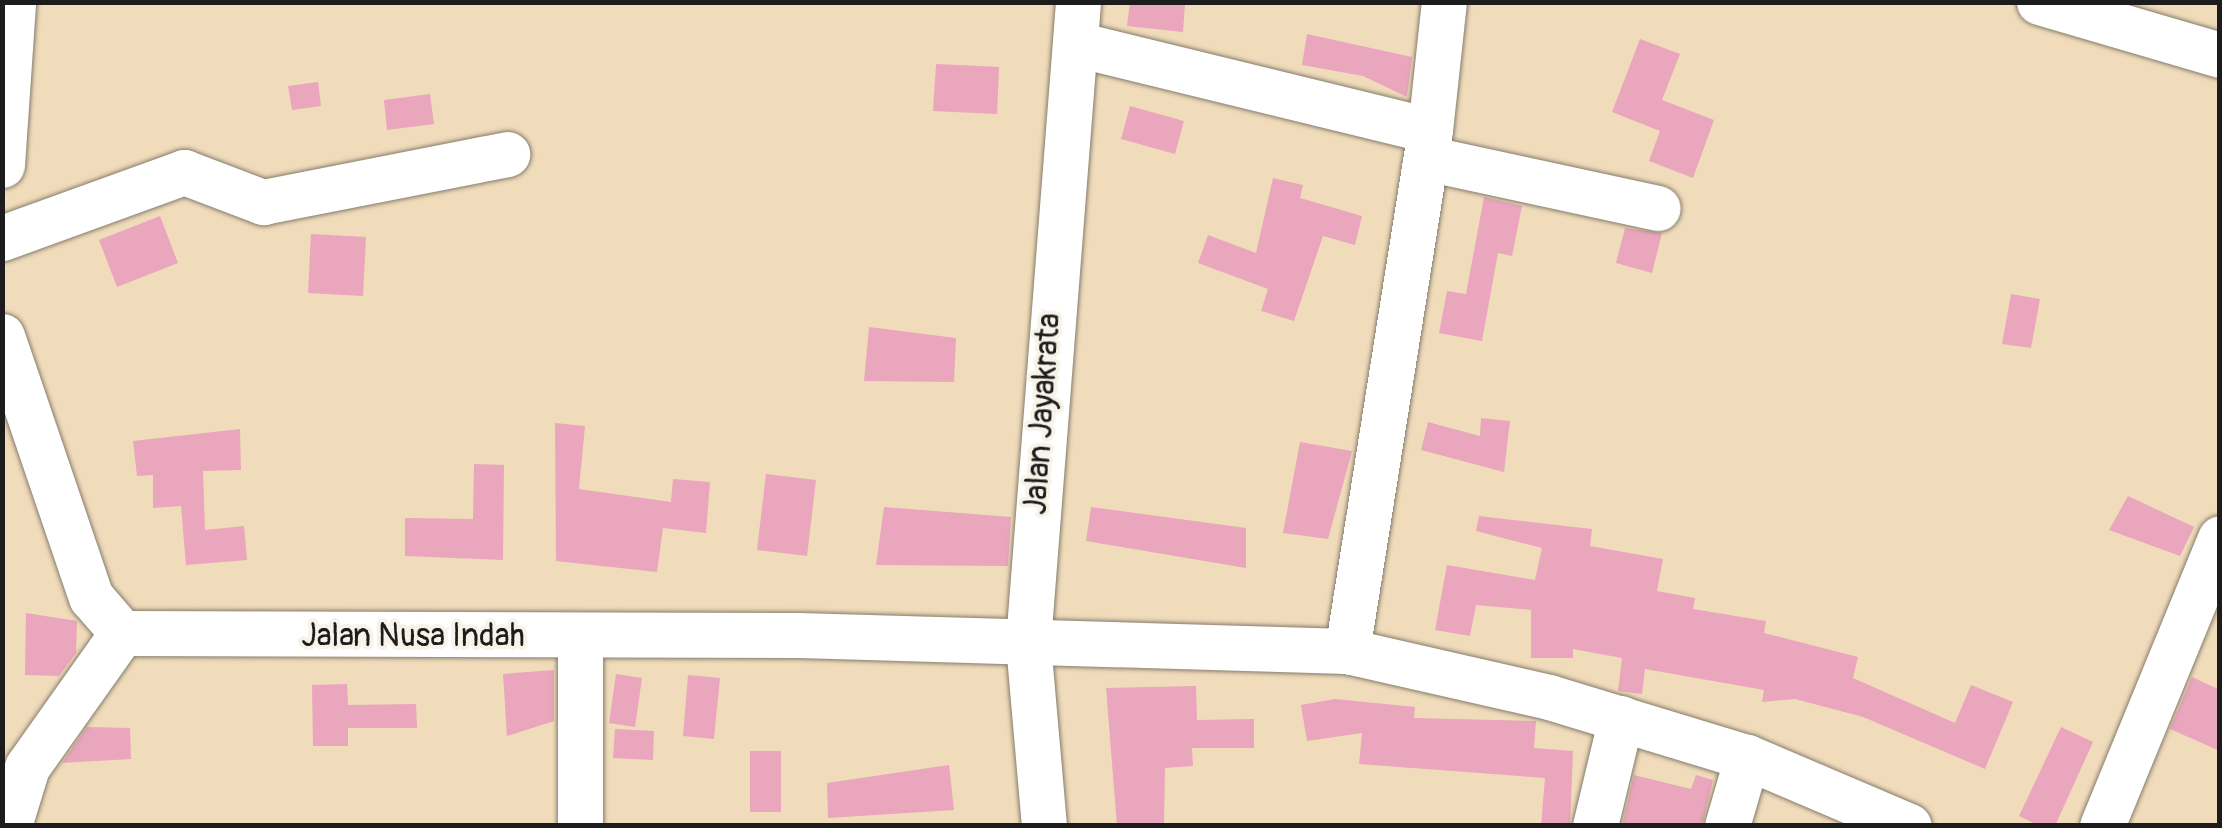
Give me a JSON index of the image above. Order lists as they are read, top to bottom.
{
  "streets": {
    "street": ["Jalan Jayakrata", "Jalan Nusa Indah"]
  },
  "crossings": [
    ["Jalan Jayakrata", "Jalan Nusa Indah"]
  ]
}
